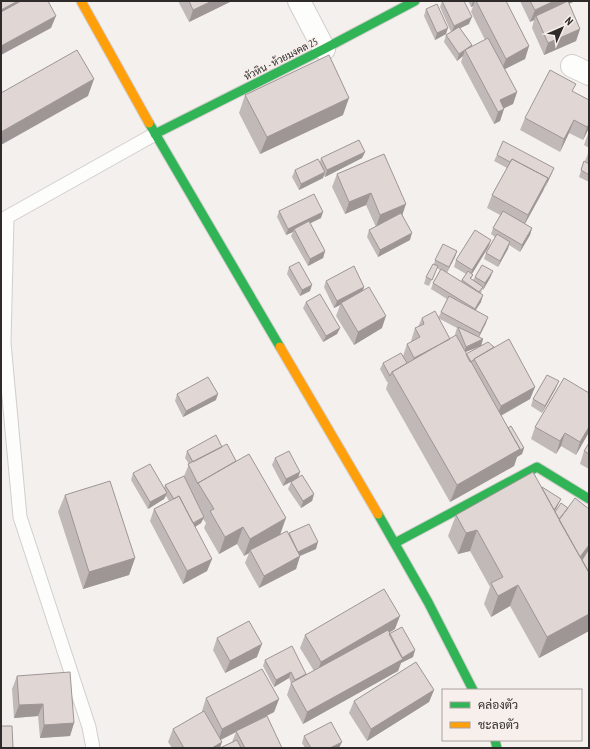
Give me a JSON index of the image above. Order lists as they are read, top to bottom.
{
  "streets": {
    "main road": ["หัวหิน - ห้วยมงคล 25"]
  },
  "legend": ["คล่องตัว", "ชะลอตัว"],
  "north": "top right"
}
